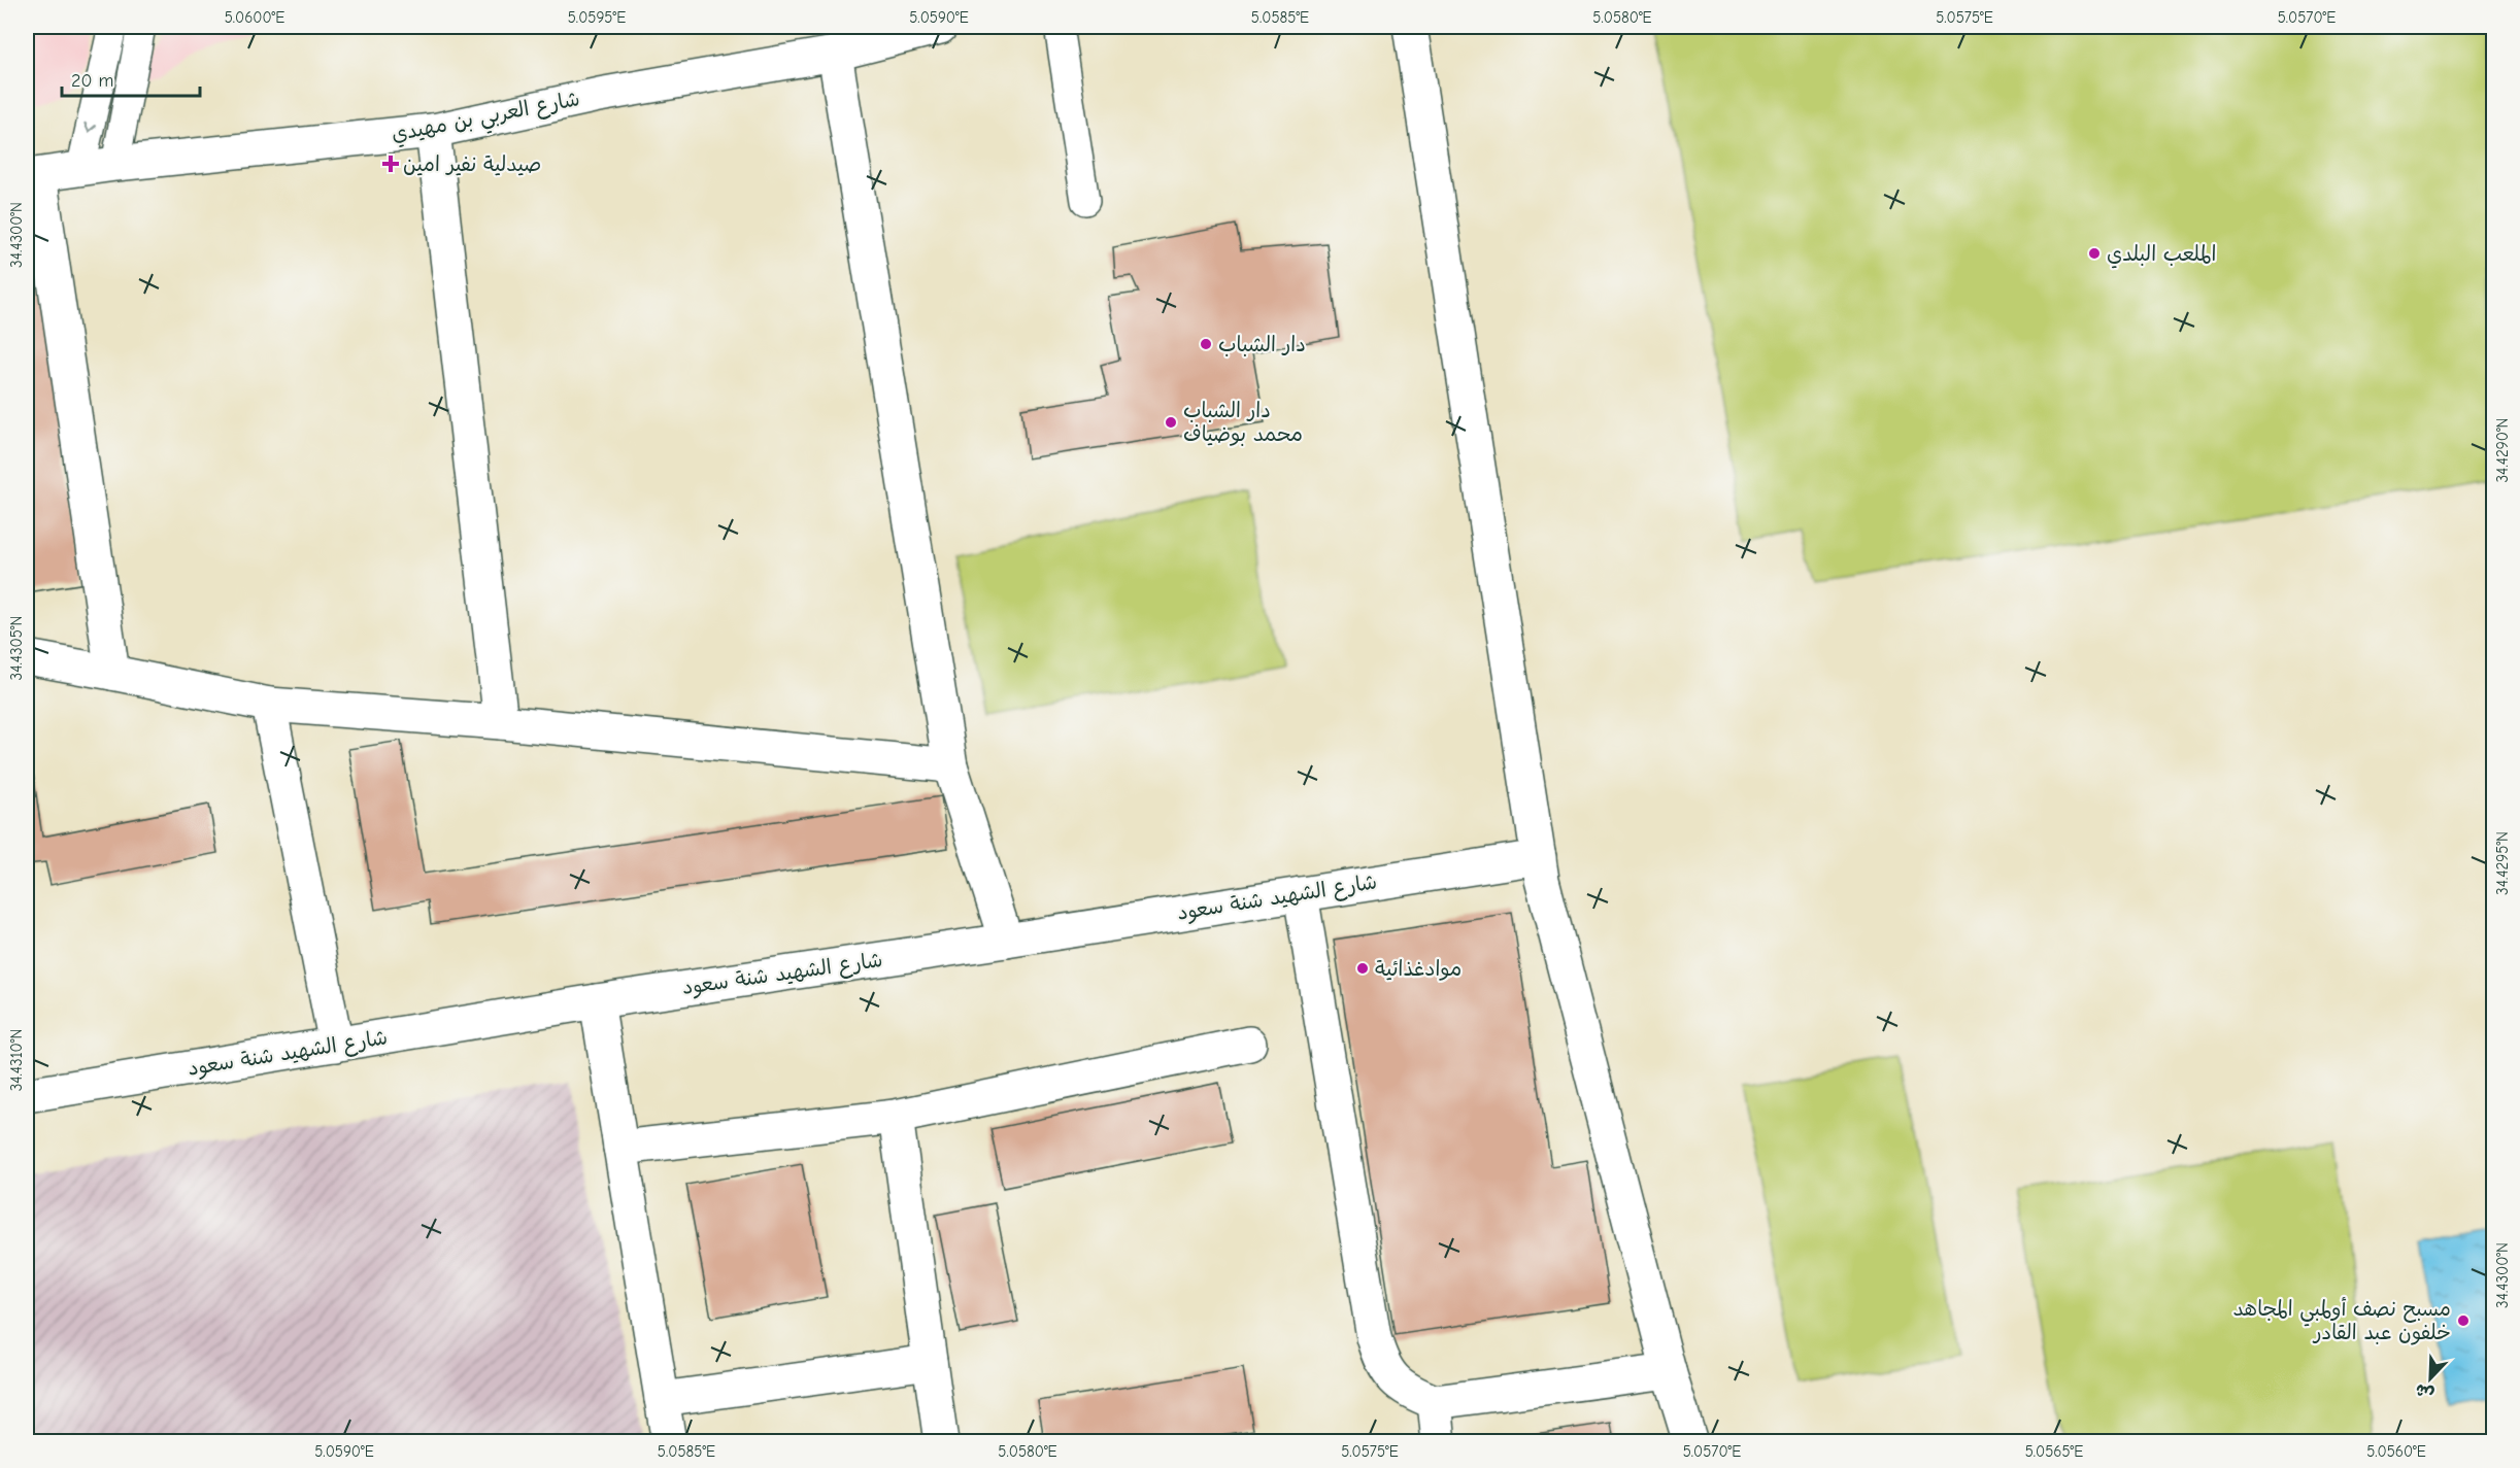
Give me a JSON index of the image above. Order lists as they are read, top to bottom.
{
  "streets": {
    "street": ["شارع العربي بن مهيدي", "شارع الشهيد شنة سعود"]
  },
  "places": {
    "health": ["صيدلية نفير امين"],
    "other": [
      "الملعب البلدي",
      "دار الشباب",
      "دار الشباب محمد بوضياف",
      "موادغذائية",
      "مسبح نصف أولمبي المجاهد خلفون عبد القادر"
    ]
  },
  "scale_bar": "20 m",
  "north": "bottom left",
  "coordinates": [
    "5.0600°E",
    "5.0595°E",
    "5.0590°E",
    "5.0585°E",
    "5.0580°E",
    "5.0575°E",
    "5.0570°E",
    "34.4300°N",
    "34.4290°N",
    "34.4305°N",
    "34.4295°N",
    "34.4310°N",
    "5.0565°E",
    "5.0560°E"
  ]
}
